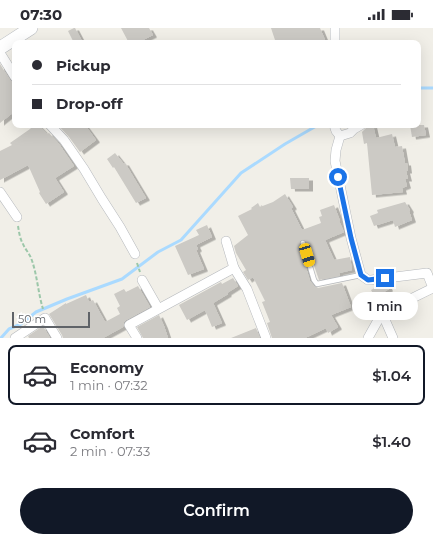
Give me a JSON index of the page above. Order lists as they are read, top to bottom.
{
  "scale_bar": "50 m",
  "page": {
    "status": "07:30",
    "banner": ["Pickup", "Drop-off"],
    "bubble": "1 min",
    "scale": "50 m",
    "list": [
      {
        "name": "Economy",
        "note": "1 min · 07:32",
        "value": "$1.04"
      },
      {
        "name": "Comfort",
        "note": "2 min · 07:33",
        "value": "$1.40"
      }
    ],
    "buttons": "Confirm"
  }
}
